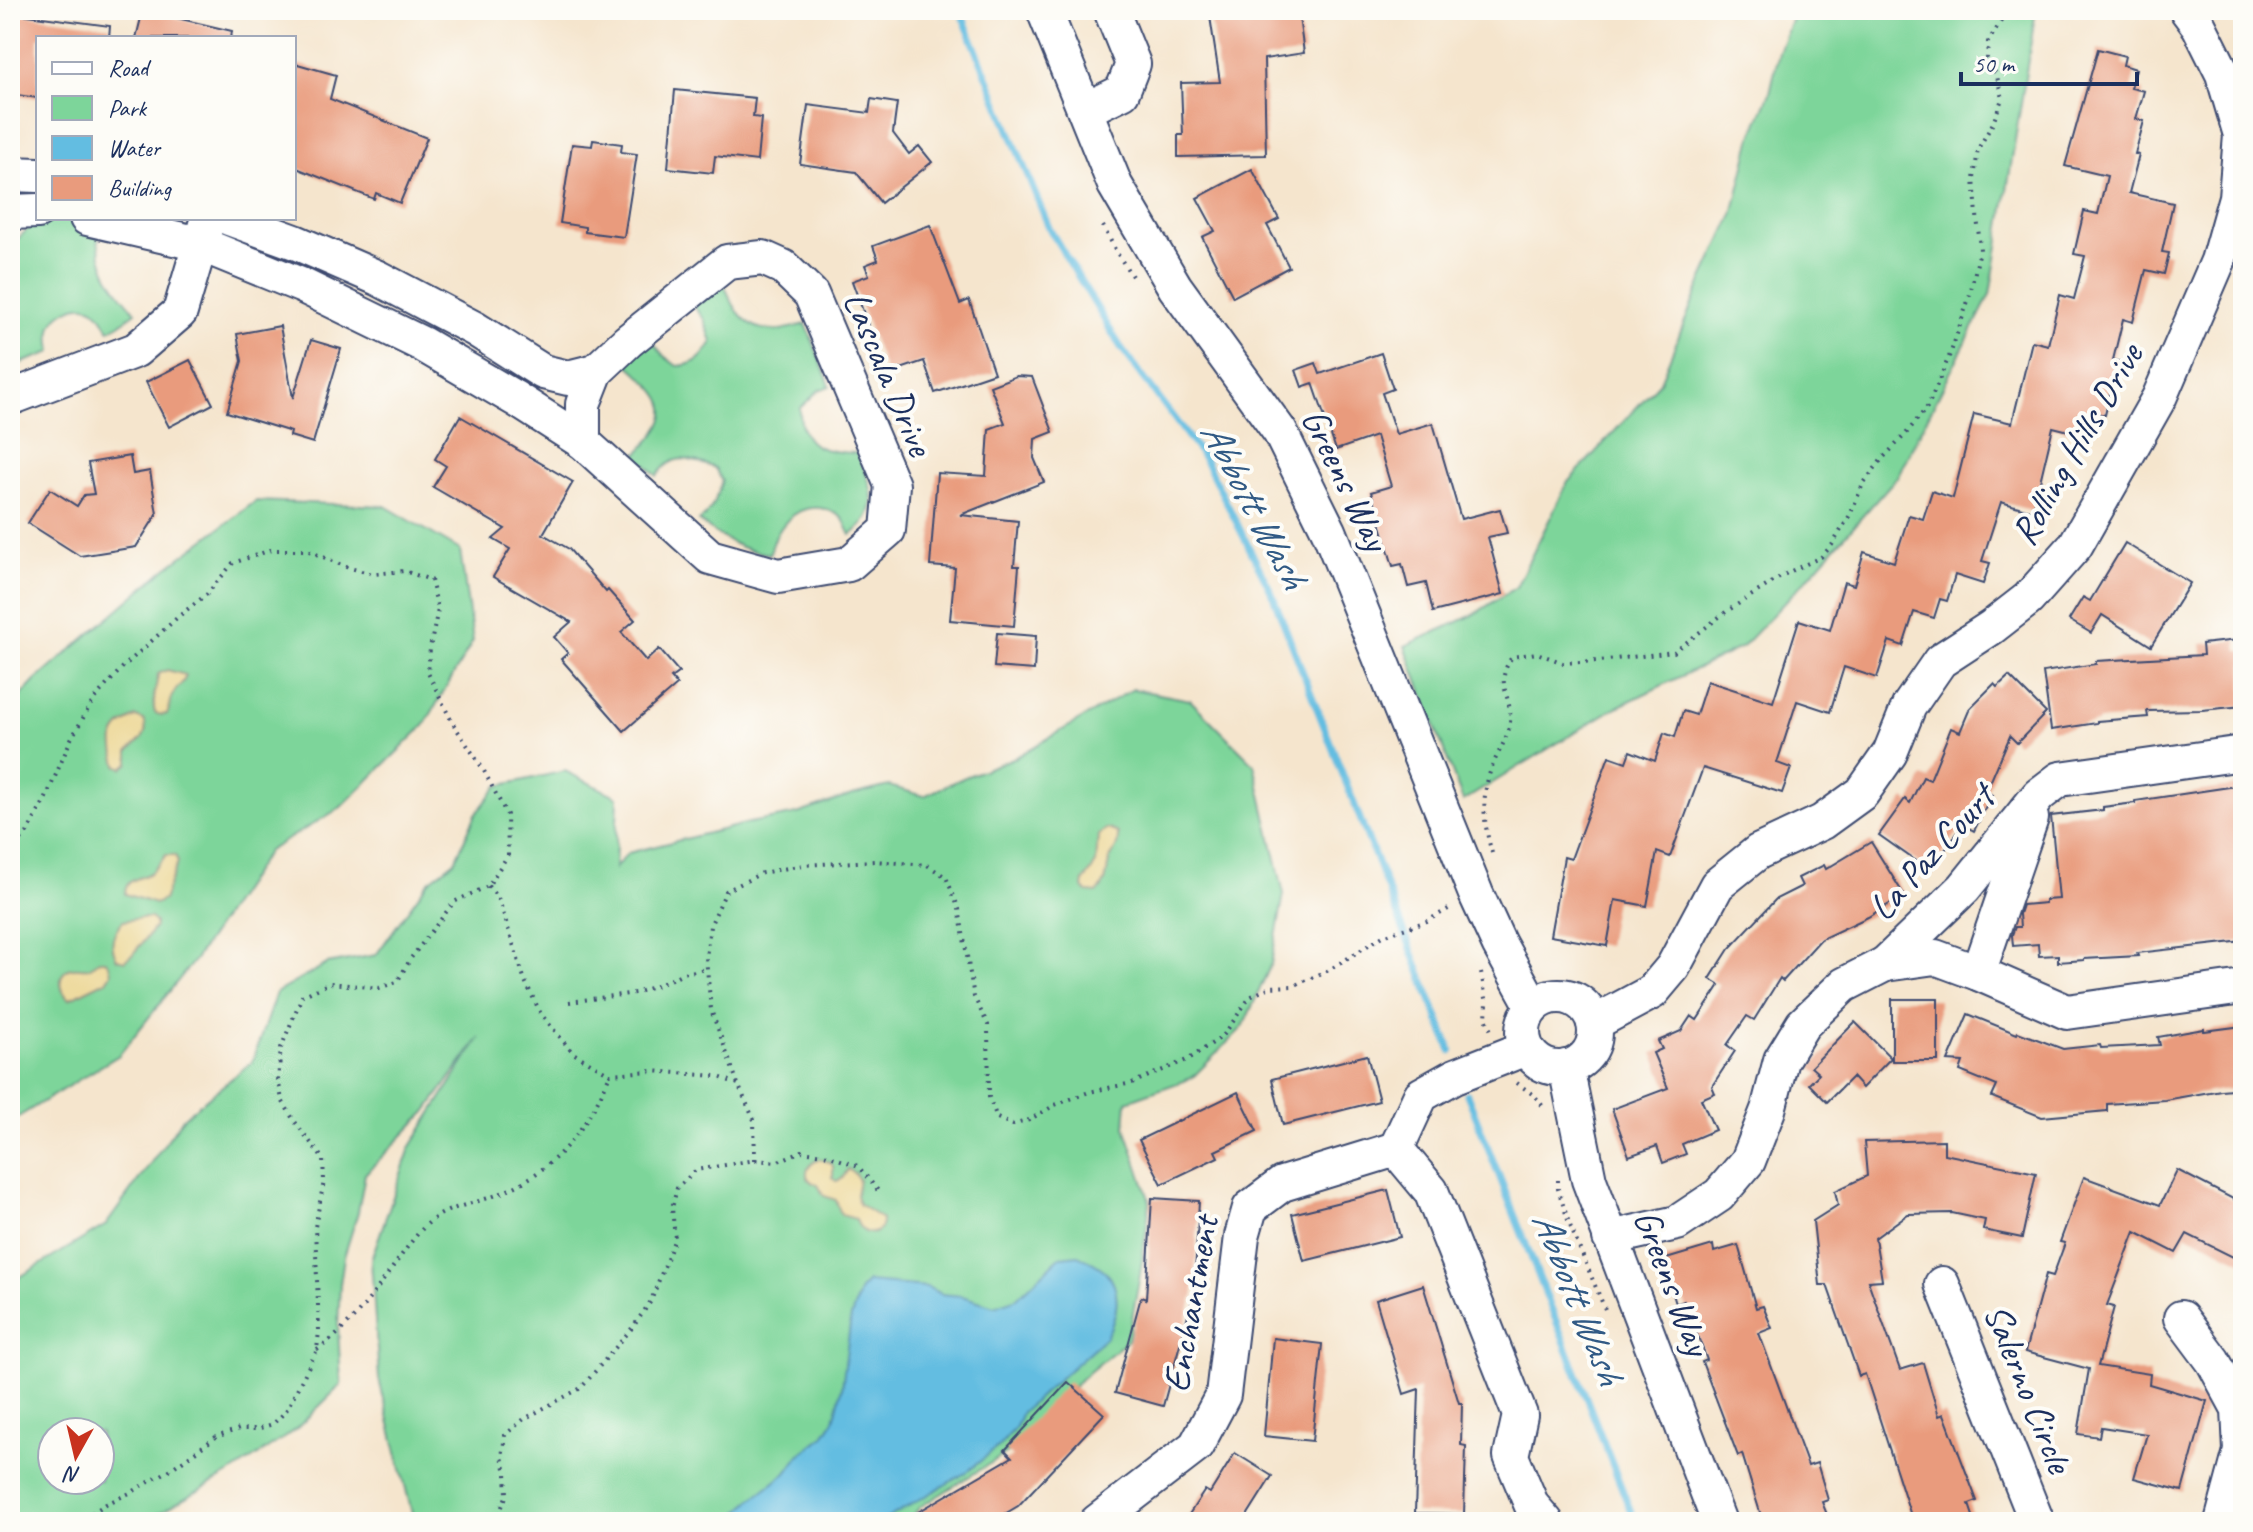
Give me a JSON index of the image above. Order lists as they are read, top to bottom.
{
  "streets": {
    "street": [
      "Lascala Drive",
      "Rolling Hills Drive",
      "Greens Way",
      "La Paz Court",
      "Enchantment",
      "Salerno Circle"
    ]
  },
  "crossings": [
    ["Rolling Hills Drive", "Greens Way"]
  ],
  "water": ["Abbott Wash"],
  "legend": [
    "Road",
    "Park",
    "Water",
    "Building"
  ],
  "scale_bar": "50 m",
  "north": "bottom"
}
